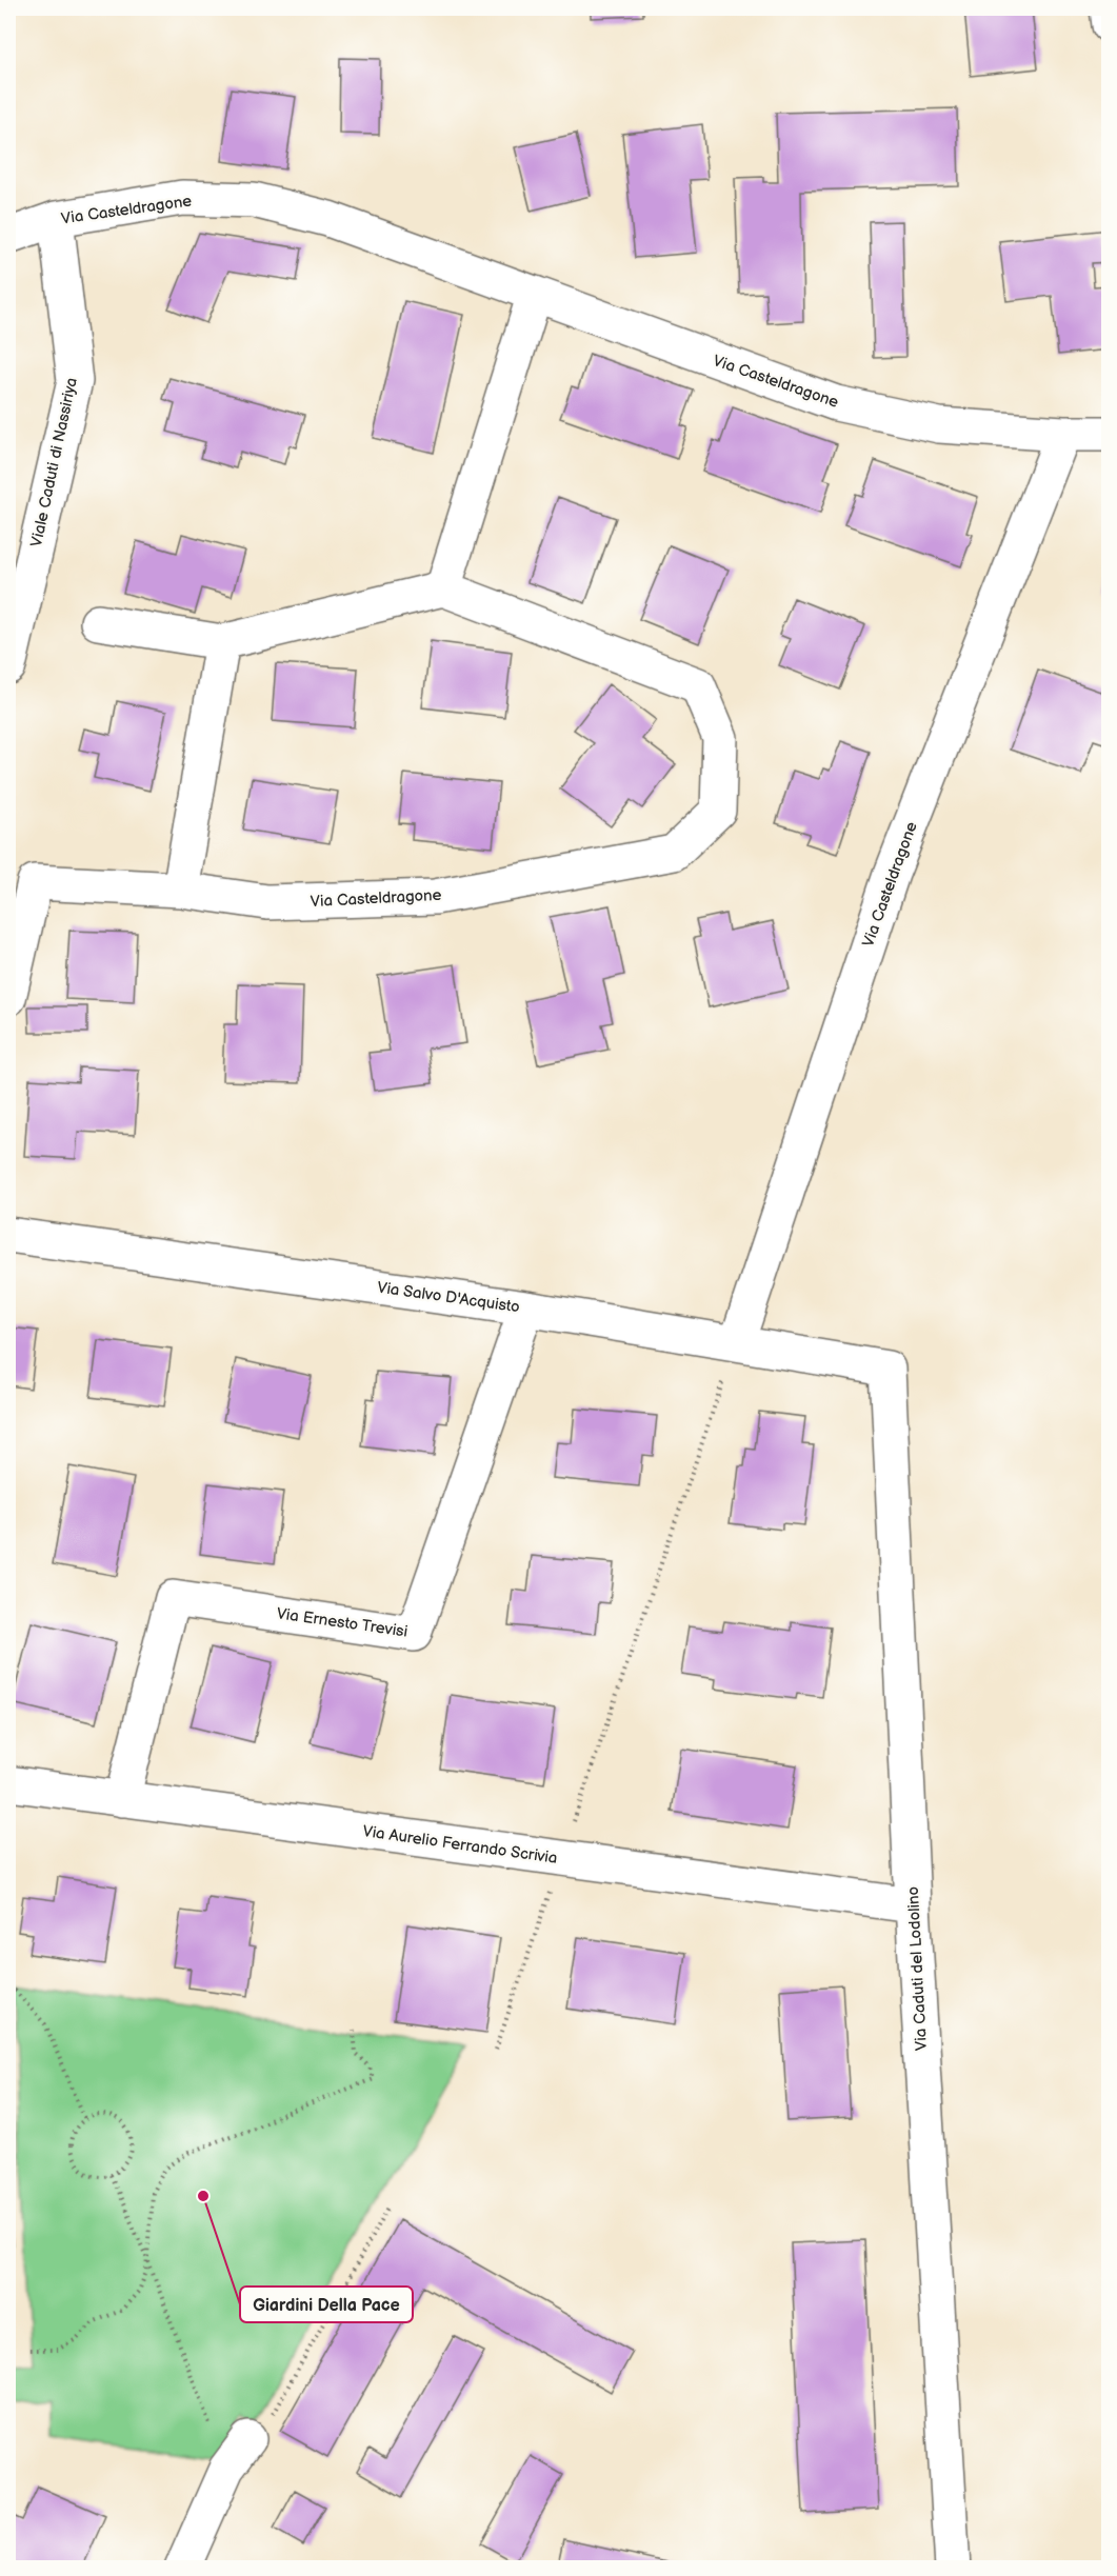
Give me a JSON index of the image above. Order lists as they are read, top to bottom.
{
  "streets": {
    "street": [
      "Via Casteldragone",
      "Viale Caduti di Nassiriya",
      "Via Salvo D'Acquisto",
      "Via Ernesto Trevisi",
      "Via Aurelio Ferrando Scrivia",
      "Via Caduti del Lodolino"
    ]
  },
  "crossings": [
    ["Via Casteldragone", "Viale Caduti di Nassiriya"],
    ["Via Casteldragone", "Via Salvo D'Acquisto"],
    ["Via Salvo D'Acquisto", "Via Ernesto Trevisi"],
    ["Via Salvo D'Acquisto", "Via Caduti del Lodolino"],
    ["Via Ernesto Trevisi", "Via Aurelio Ferrando Scrivia"],
    ["Via Aurelio Ferrando Scrivia", "Via Caduti del Lodolino"]
  ],
  "places": ["Giardini Della Pace"]
}
